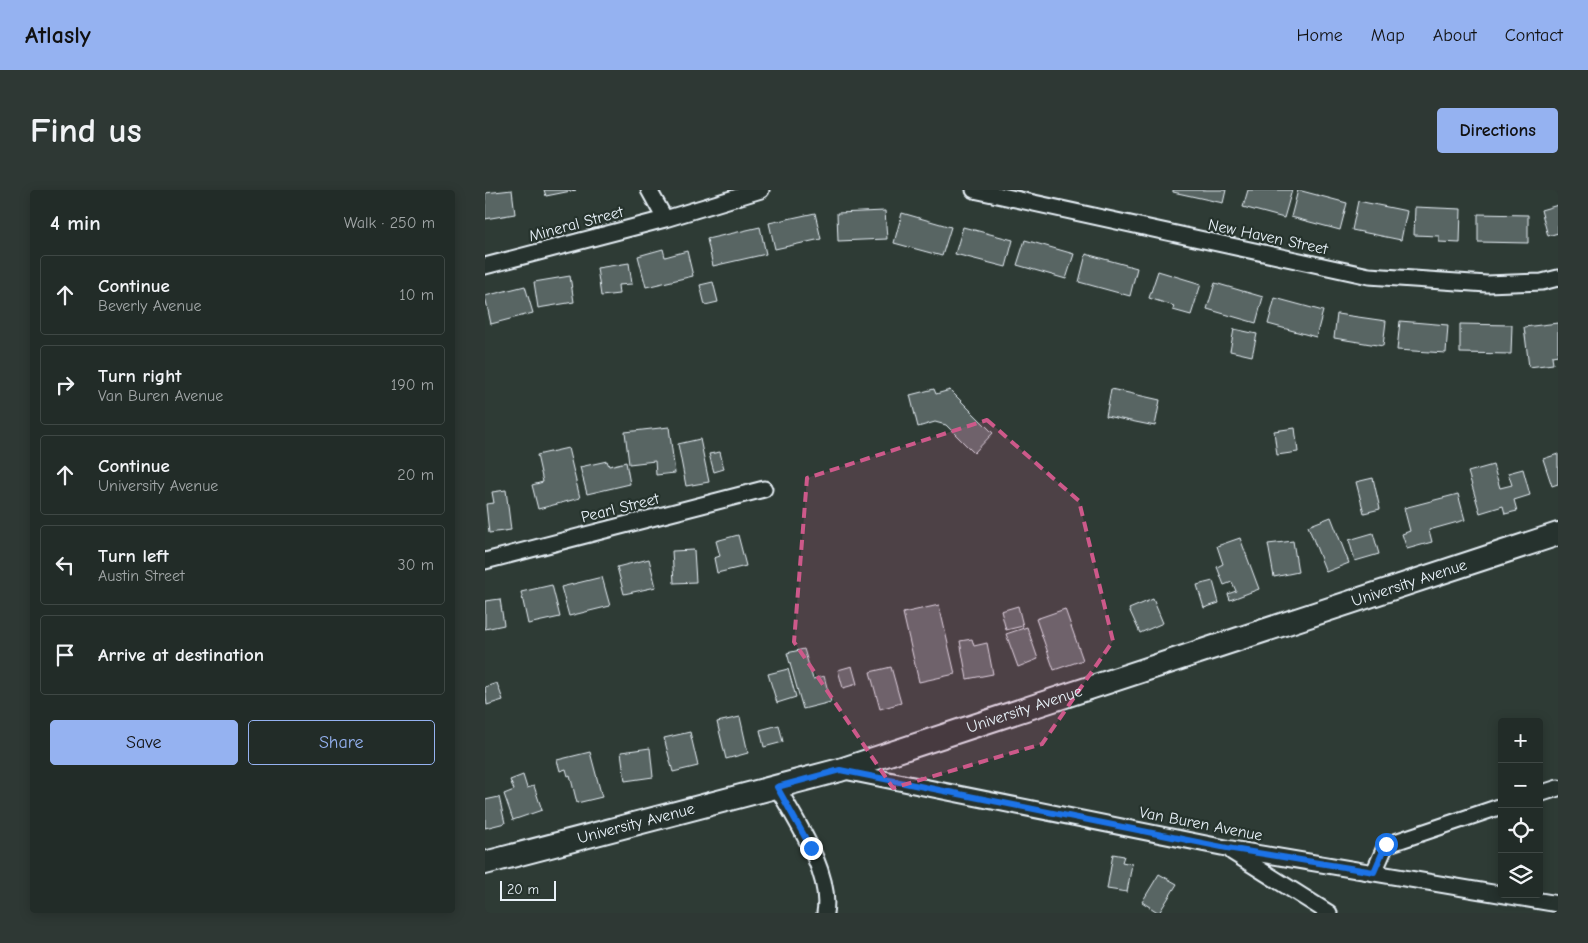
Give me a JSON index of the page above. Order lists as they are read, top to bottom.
{
  "streets": {
    "main road": ["University Avenue"],
    "street": [
      "Mineral Street",
      "New Haven Street",
      "Pearl Street",
      "Van Buren Avenue"
    ]
  },
  "crossings": [
    ["University Avenue", "Van Buren Avenue"]
  ],
  "scale_bar": "20 m",
  "page": {
    "header": "Atlasly",
    "nav": [
      "Home",
      "Map",
      "About",
      "Contact"
    ],
    "buttons": [
      "Directions",
      ["Save", "Share"]
    ],
    "title": "Find us",
    "heading": ["4 min", "Walk · 250 m"],
    "list": [
      ["Continue", "Beverly Avenue", "10 m"],
      ["Turn right", "Van Buren Avenue", "190 m"],
      ["Continue", "University Avenue", "20 m"],
      ["Turn left", "Austin Street", "30 m"],
      "Arrive at destination"
    ],
    "map_buttons": ["+", "−"],
    "scale": "20 m"
  }
}
